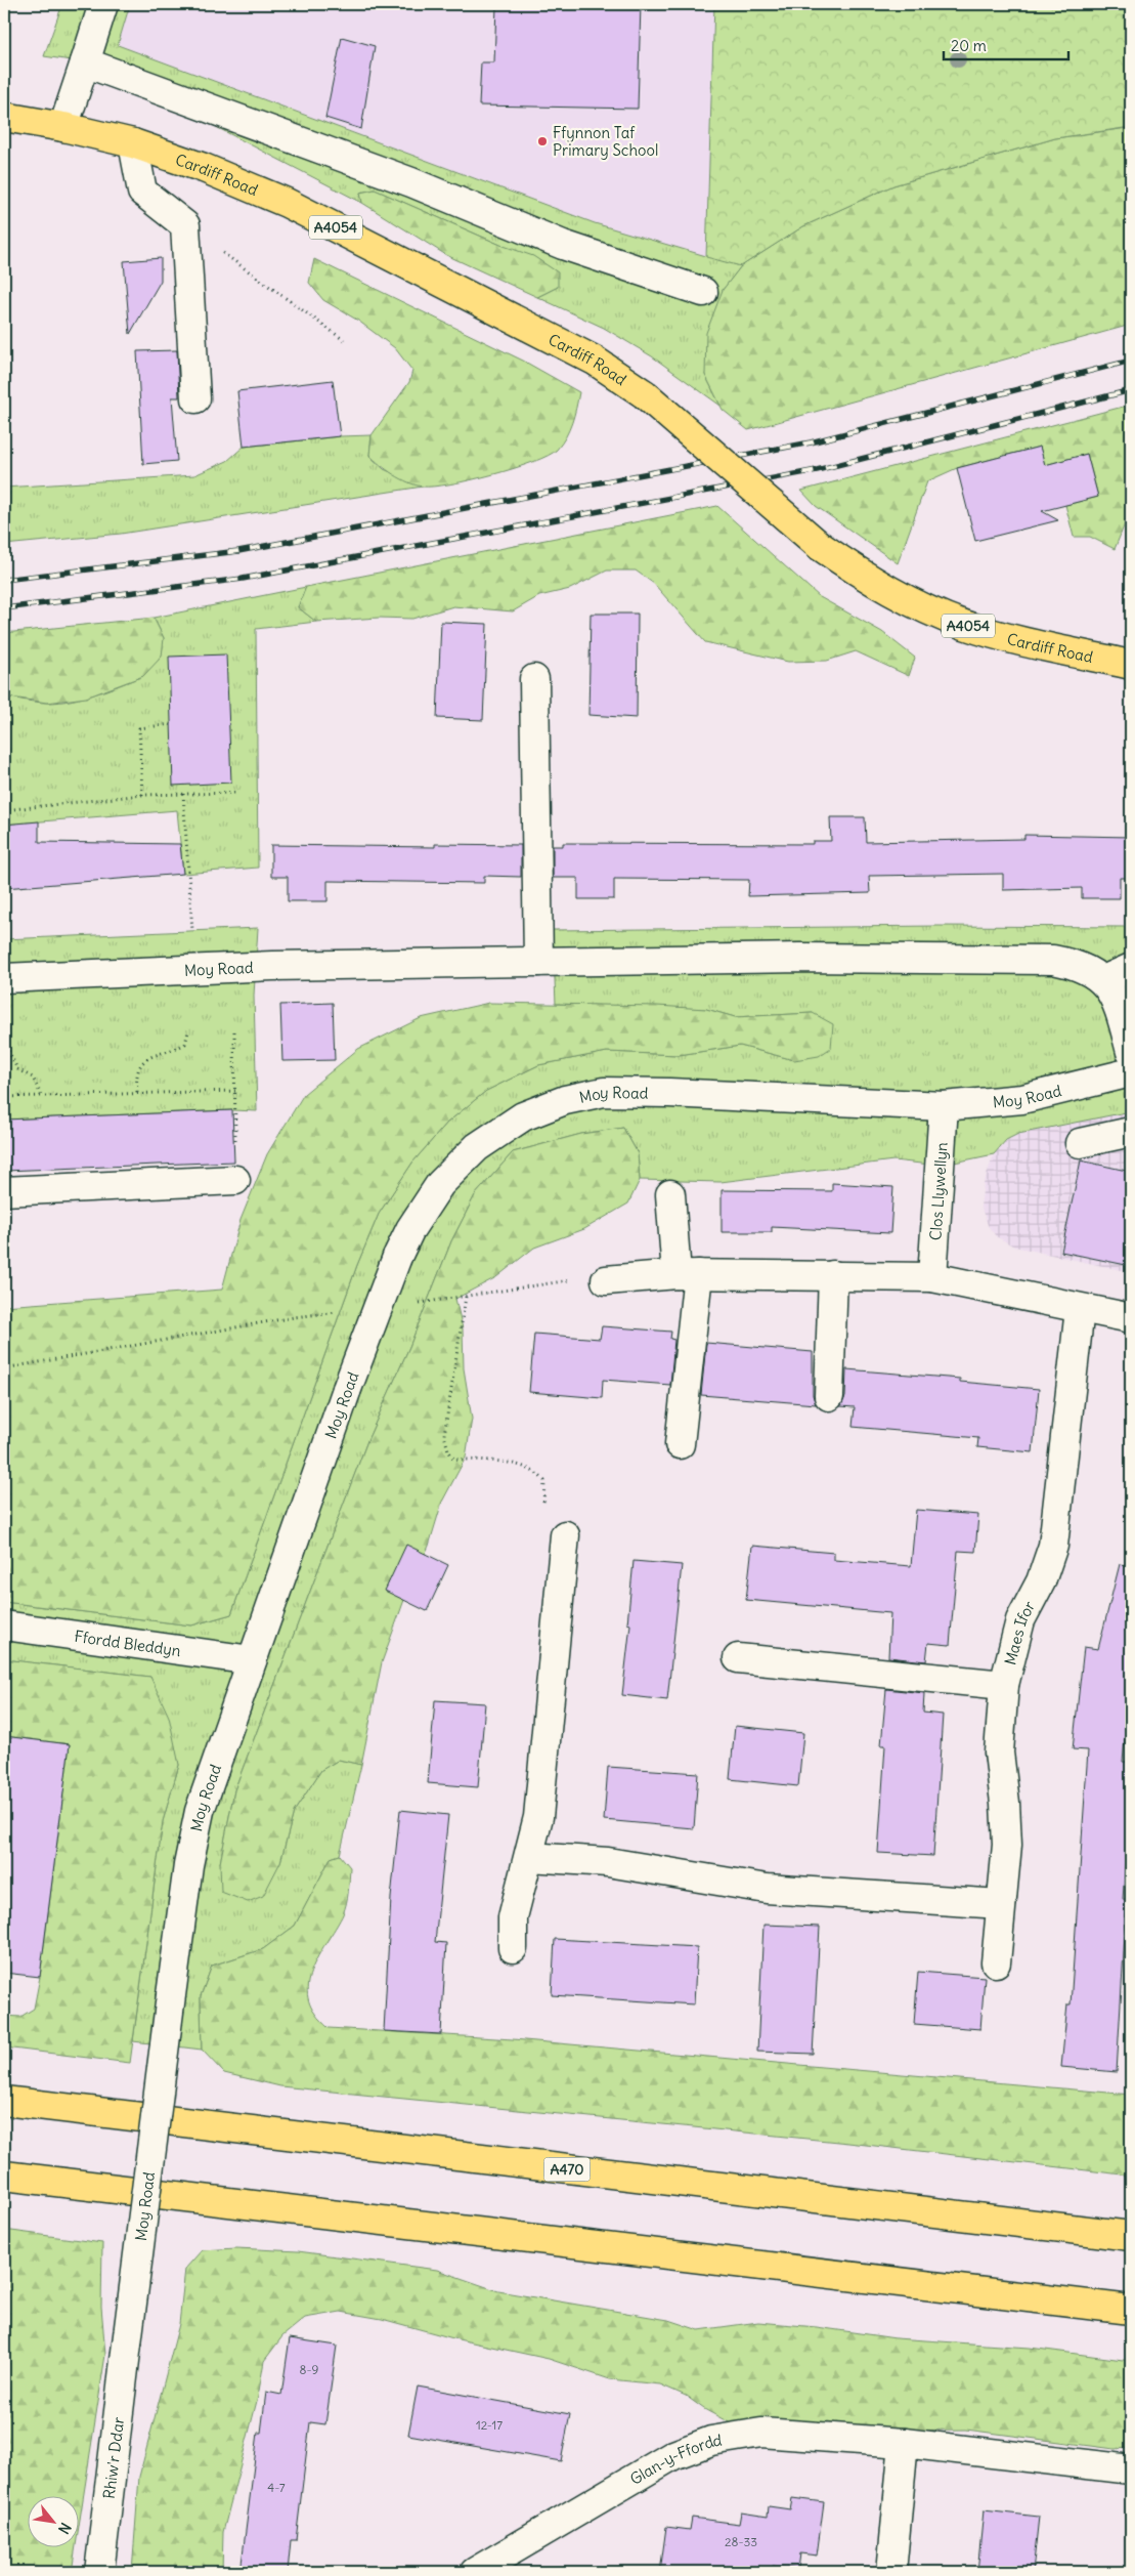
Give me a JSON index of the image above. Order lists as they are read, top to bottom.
{
  "streets": {
    "main road": ["Cardiff Road", "A4054", "A470"],
    "street": [
      "Moy Road",
      "Clos Llywellyn",
      "Maes Ifor",
      "Ffordd Bleddyn",
      "Rhiw'r Ddar",
      "Glan-y-Ffordd"
    ]
  },
  "crossings": [
    ["Moy Road", "Clos Llywellyn"],
    ["Moy Road", "Ffordd Bleddyn"],
    ["Moy Road", "Rhiw'r Ddar"]
  ],
  "places": ["Ffynnon Taf Primary School"],
  "house_numbers": [
    "8-9",
    "12-17",
    "4-7",
    "28-33"
  ],
  "scale_bar": "20 m",
  "north": "bottom right"
}
